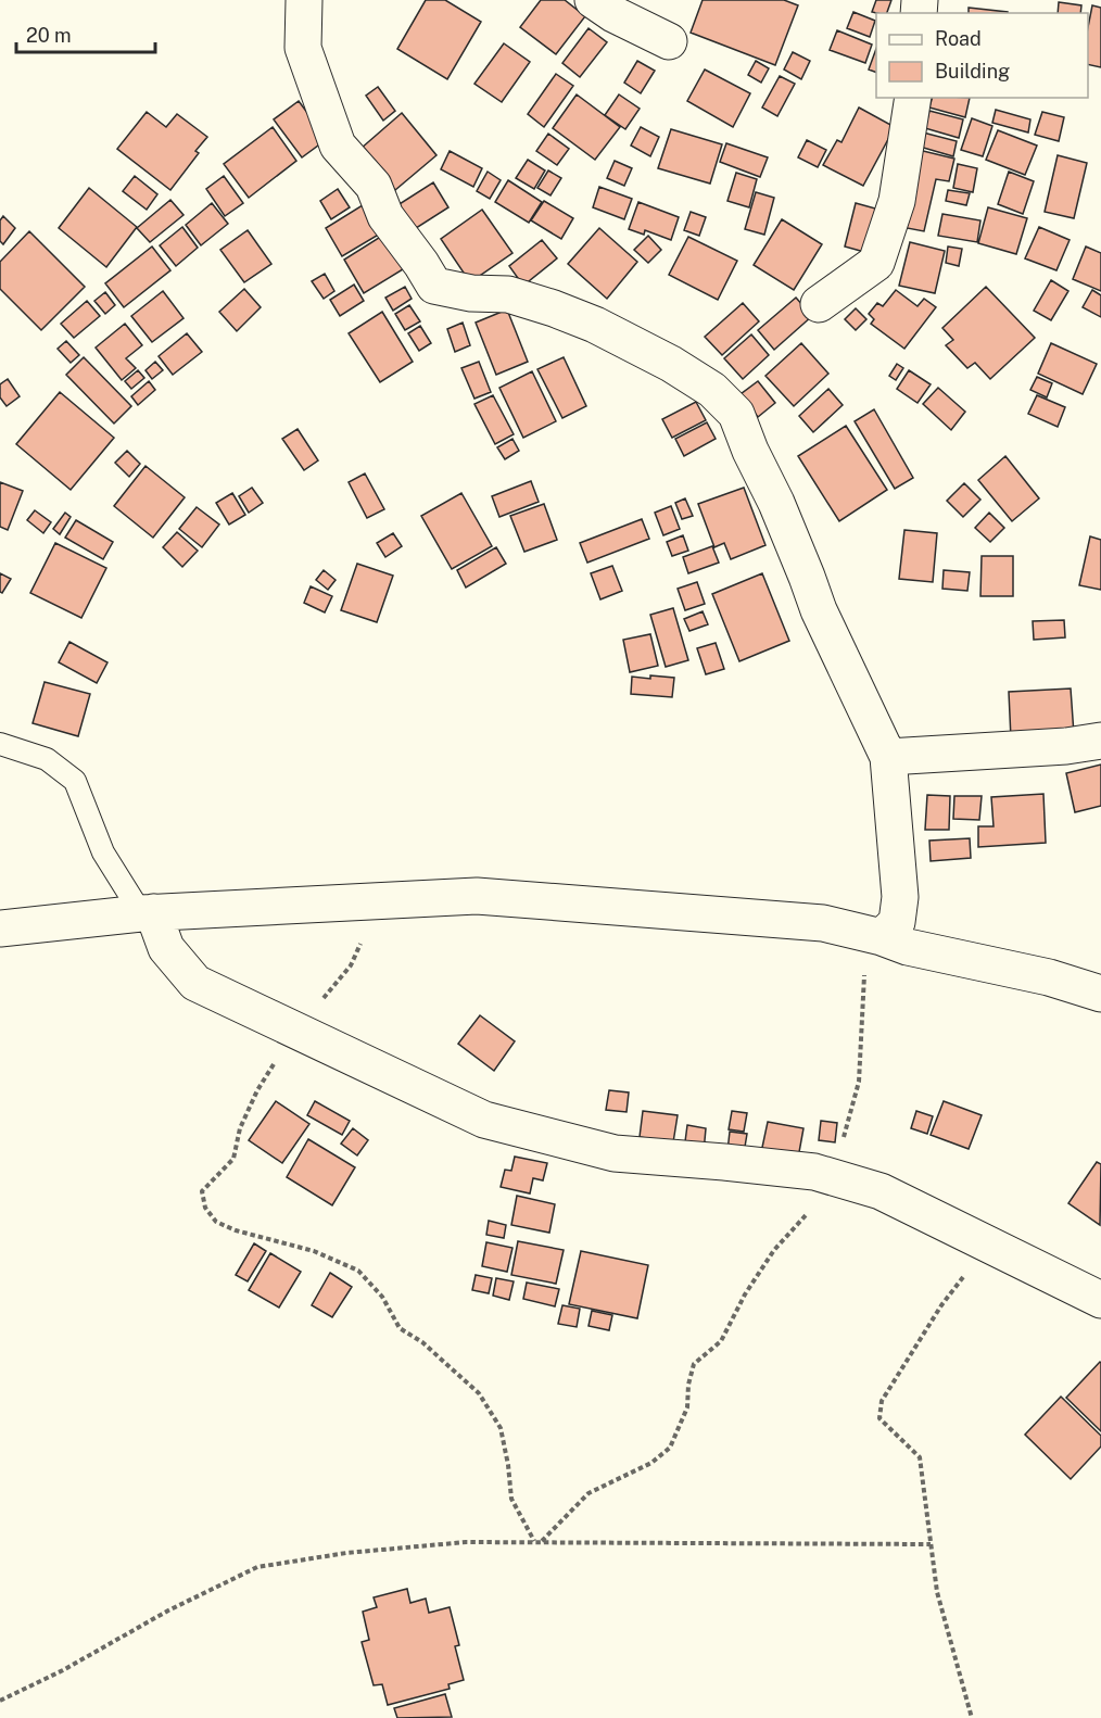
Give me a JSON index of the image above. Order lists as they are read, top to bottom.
{
  "legend": ["Road", "Building"],
  "scale_bar": "20 m"
}
